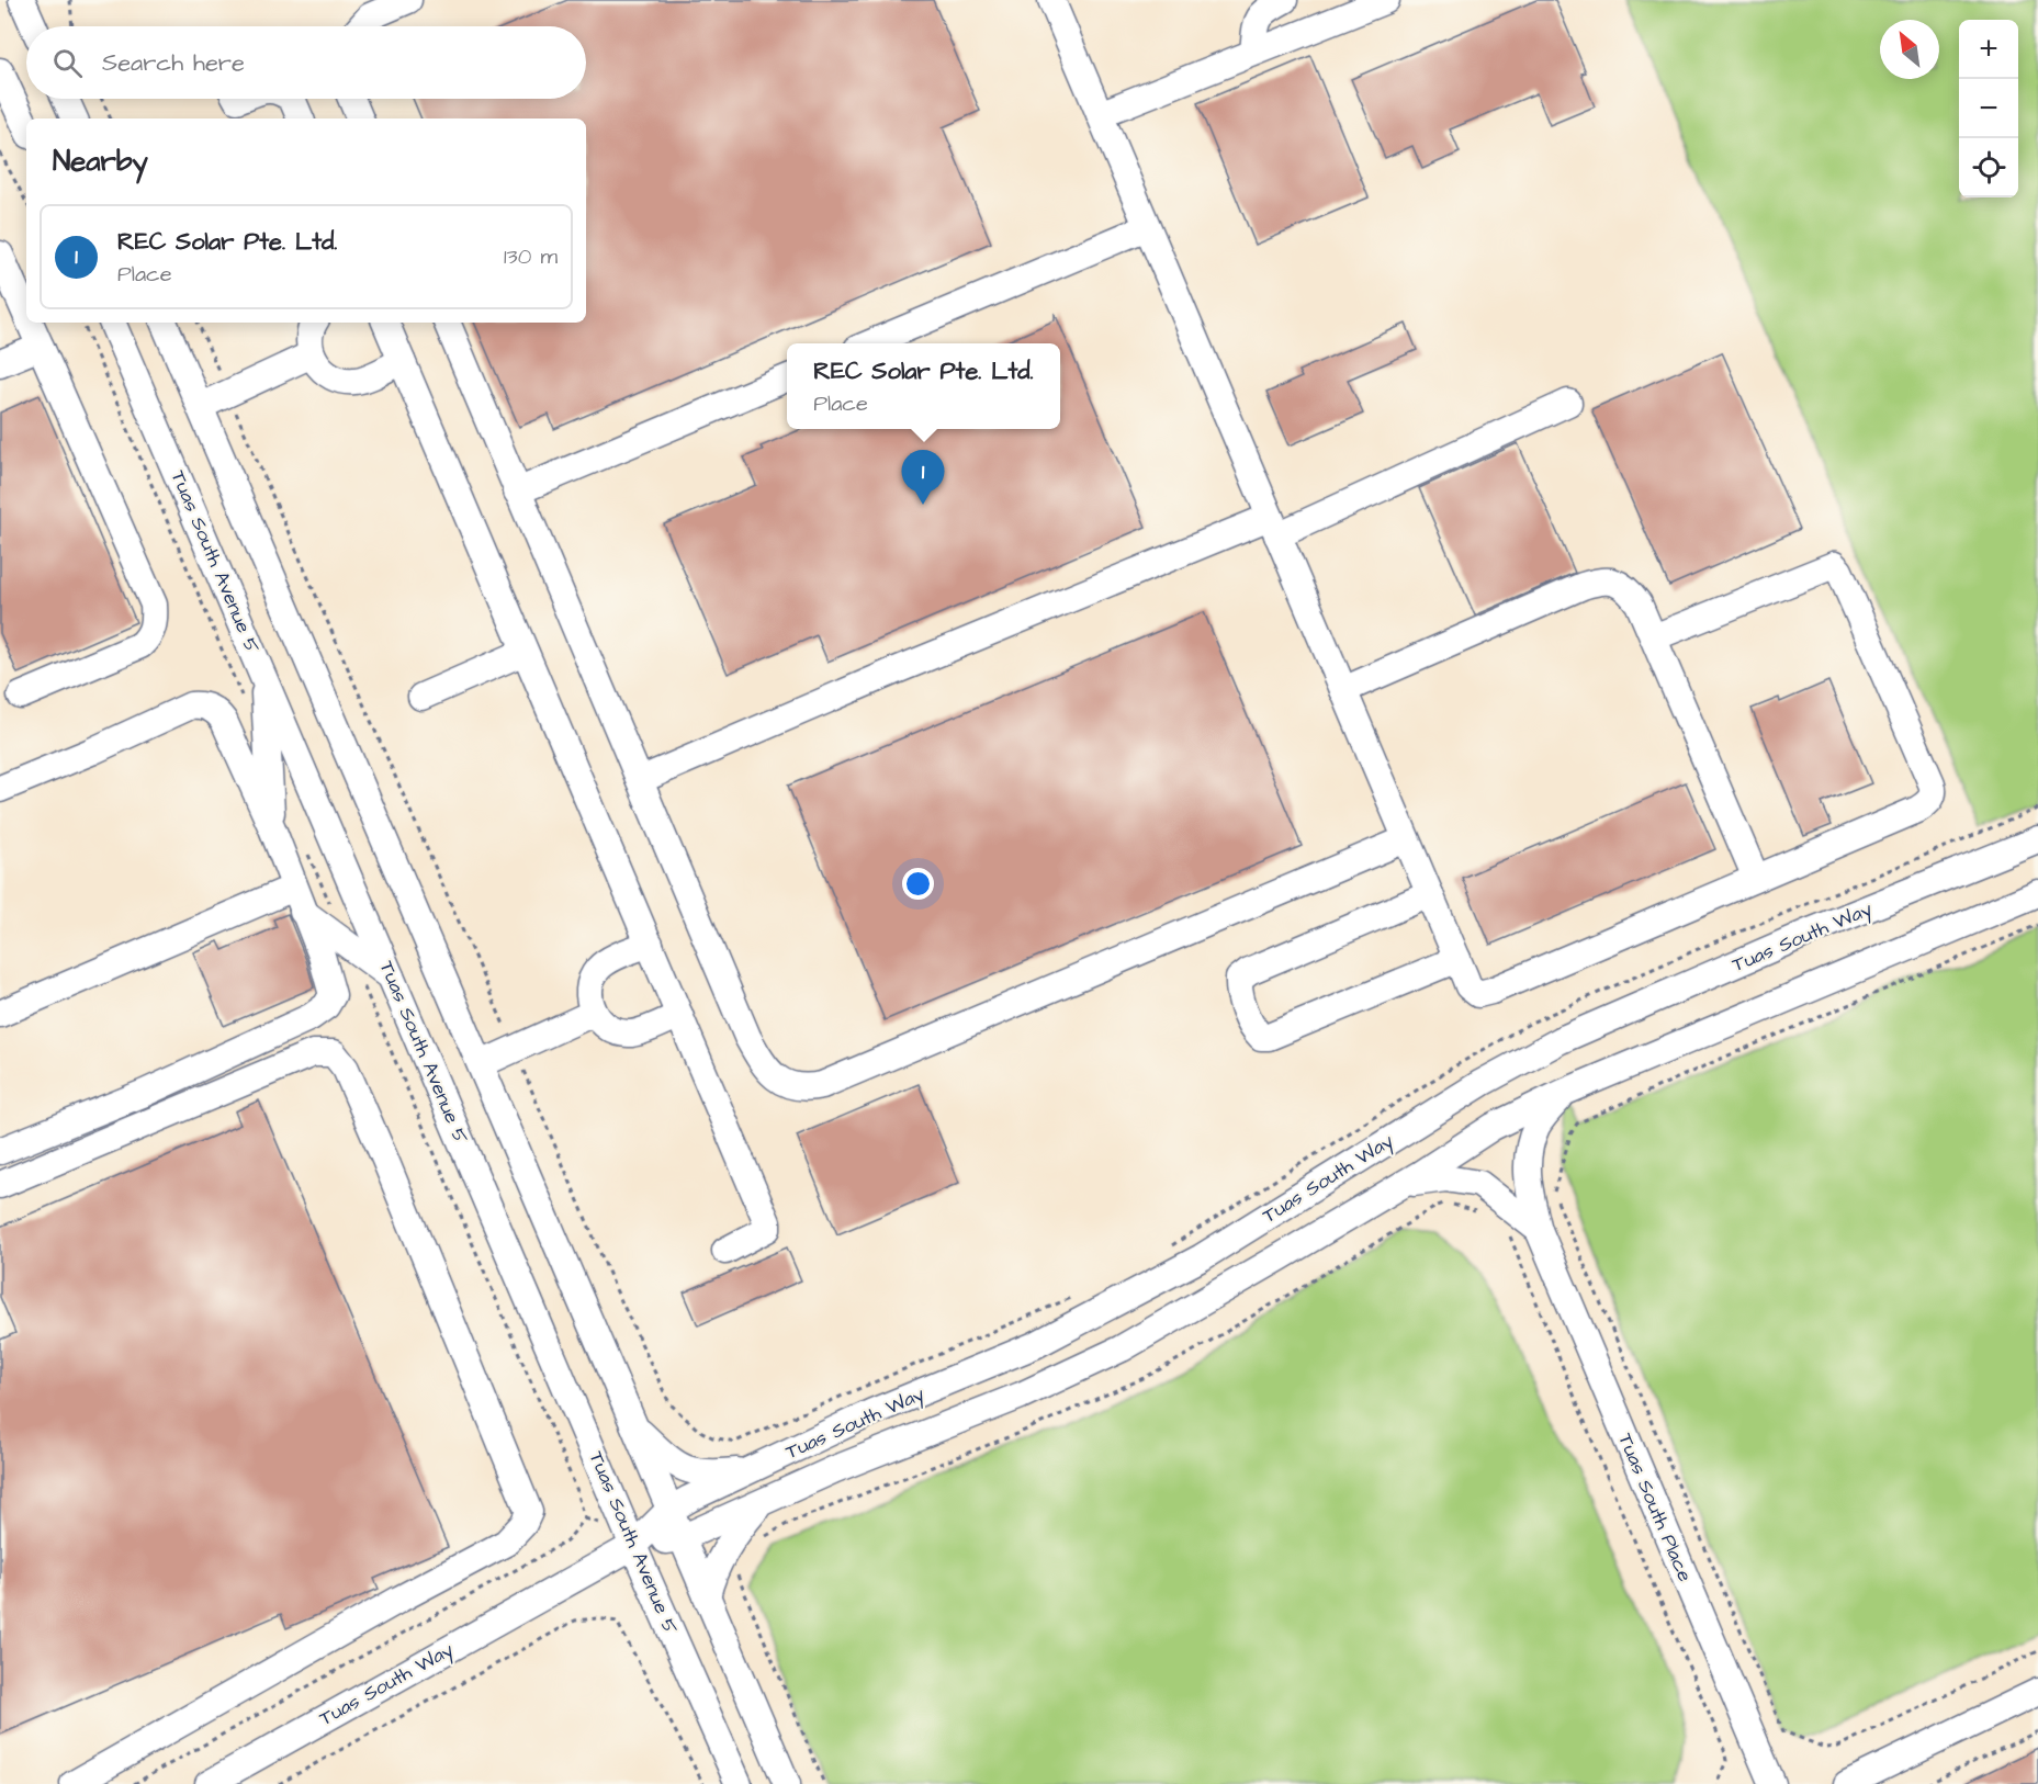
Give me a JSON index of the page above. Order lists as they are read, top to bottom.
{
  "streets": {
    "street": ["Tuas South Avenue 5", "Tuas South Way", "Tuas South Place"]
  },
  "crossings": [
    ["Tuas South Avenue 5", "Tuas South Way"],
    ["Tuas South Way", "Tuas South Place"]
  ],
  "north": "top left",
  "page": {
    "map_buttons": ["+", "−"],
    "search": "Search here",
    "heading": "Nearby",
    "list": [
      {
        "mark": "1",
        "name": "REC Solar Pte. Ltd.",
        "note": "Place",
        "value": "130 m"
      }
    ],
    "popup": ["REC Solar Pte. Ltd.", "Place"],
    "pins": "1"
  }
}
